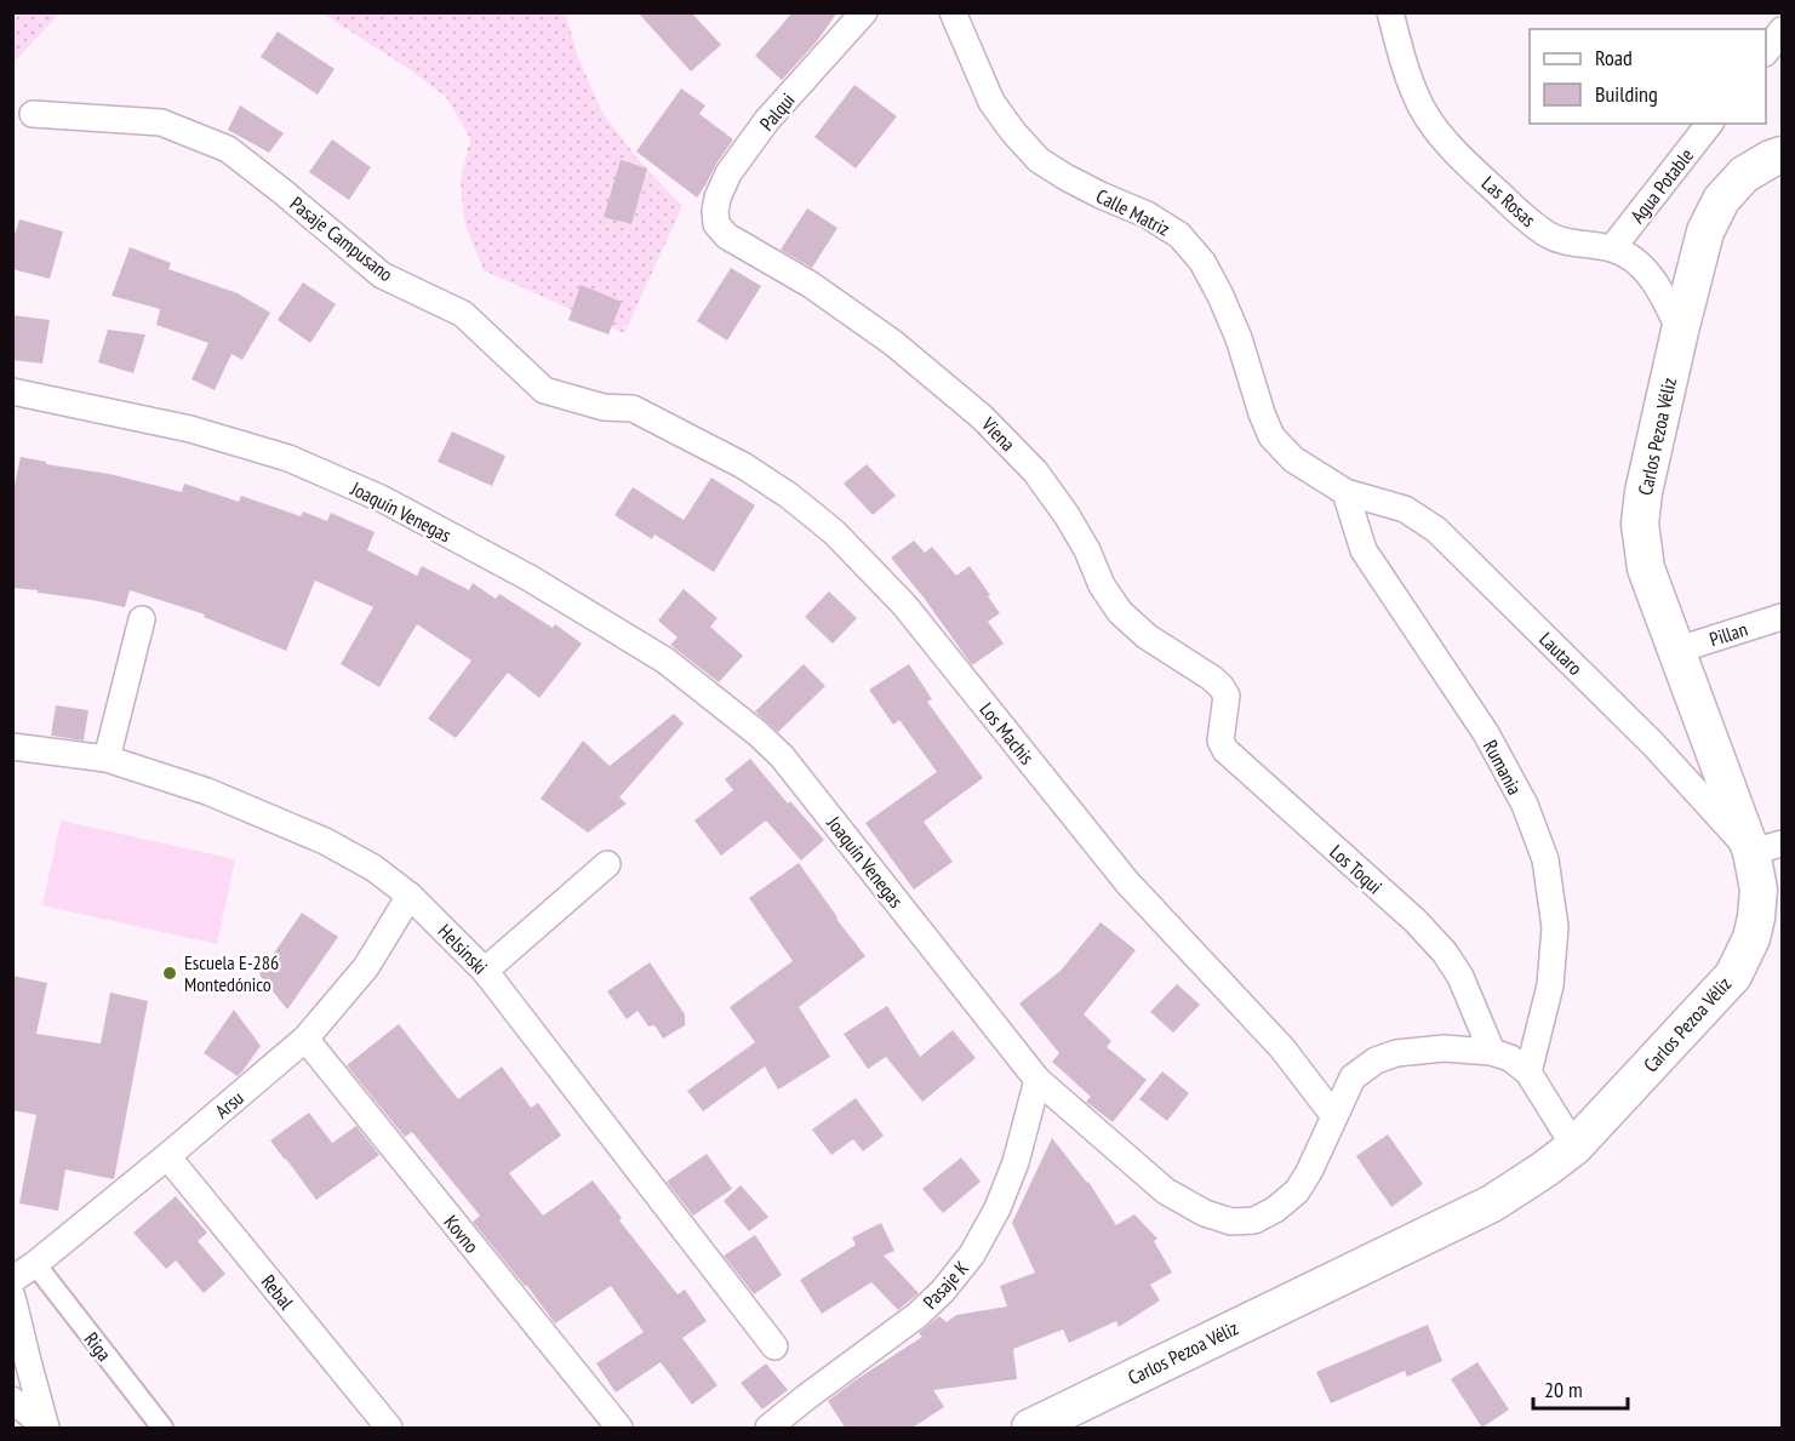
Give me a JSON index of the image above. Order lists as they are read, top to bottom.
{
  "streets": {
    "main road": ["Carlos Pezoa Véliz"],
    "street": [
      "Palqui",
      "Agua Potable",
      "Las Rosas",
      "Calle Matriz",
      "Pasaje Campusano",
      "Viena",
      "Joaquín Venegas",
      "Pillan",
      "Lautaro",
      "Los Machis",
      "Rumania",
      "Los Toqui",
      "Helsinski",
      "Arsu",
      "Kovno",
      "Pasaje K",
      "Rebal",
      "Riga"
    ]
  },
  "crossings": [
    ["Palqui", "Viena"],
    ["Agua Potable", "Las Rosas"],
    ["Las Rosas", "Carlos Pezoa Véliz"],
    ["Calle Matriz", "Lautaro"],
    ["Calle Matriz", "Rumania"],
    ["Pasaje Campusano", "Los Machis"],
    ["Viena", "Los Toqui"],
    ["Carlos Pezoa Véliz", "Joaquín Venegas"],
    ["Carlos Pezoa Véliz", "Pillan"],
    ["Carlos Pezoa Véliz", "Lautaro"],
    ["Joaquín Venegas", "Los Machis"],
    ["Joaquín Venegas", "Rumania"],
    ["Joaquín Venegas", "Los Toqui"],
    ["Joaquín Venegas", "Pasaje K"],
    ["Lautaro", "Rumania"],
    ["Helsinski", "Arsu"],
    ["Arsu", "Kovno"],
    ["Arsu", "Rebal"],
    ["Arsu", "Riga"]
  ],
  "places": ["Escuela E-286 Montedónico"],
  "legend": ["Road", "Building"],
  "scale_bar": "20 m"
}
